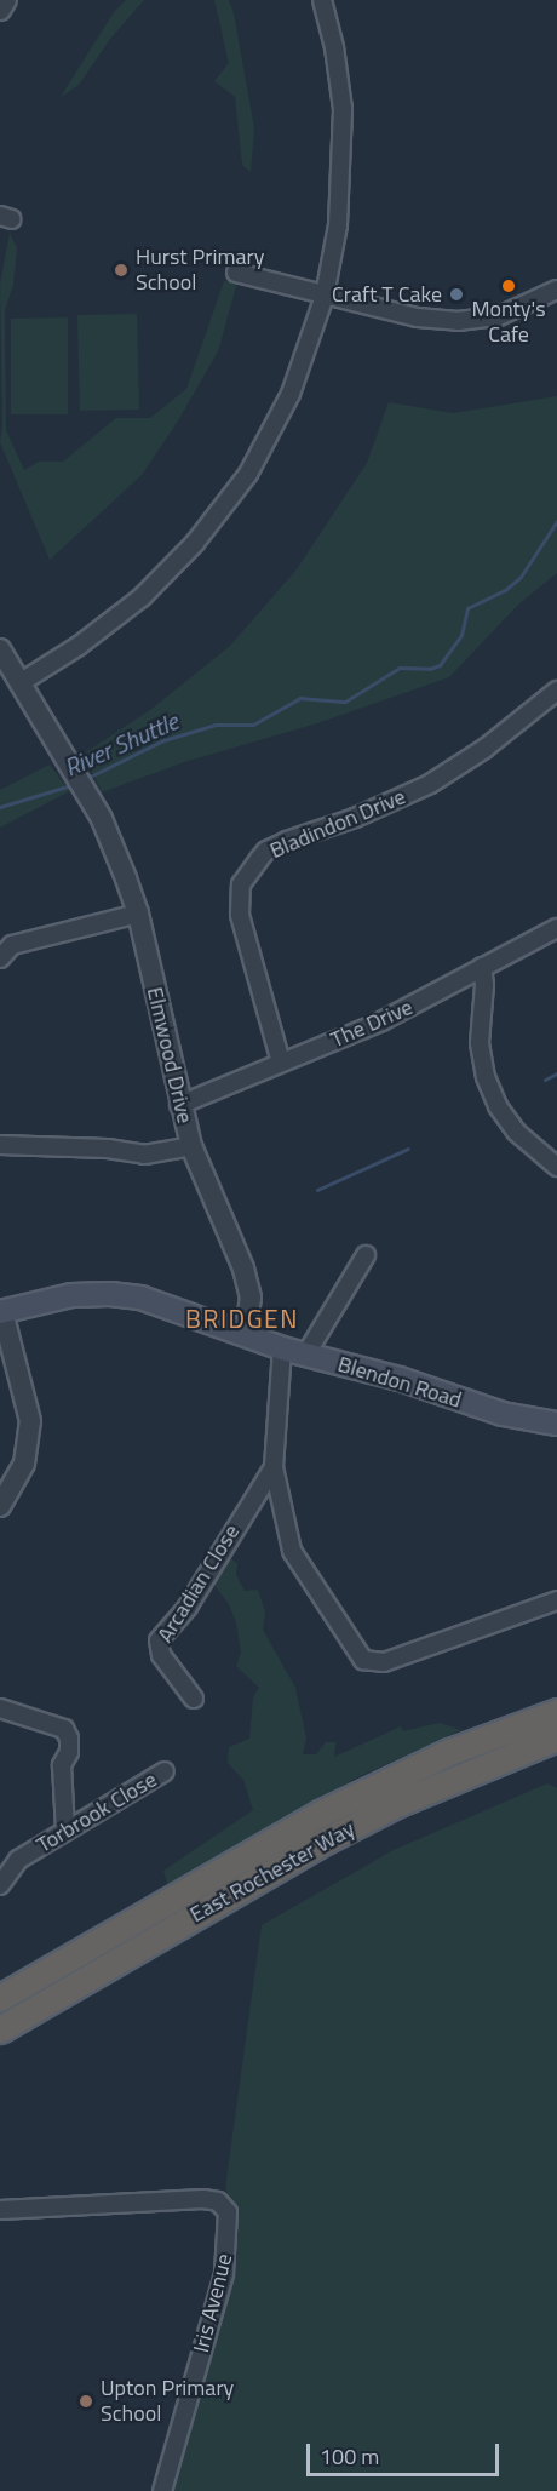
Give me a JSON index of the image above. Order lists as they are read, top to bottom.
{
  "streets": {
    "highway": ["East Rochester Way"],
    "main road": ["Blendon Road"],
    "street": [
      "Bladindon Drive",
      "The Drive",
      "Elmwood Drive",
      "Arcadian Close",
      "Torbrook Close",
      "Iris Avenue"
    ]
  },
  "crossings": [
    ["Bladindon Drive", "The Drive"],
    ["The Drive", "Elmwood Drive"],
    ["Elmwood Drive", "Blendon Road"]
  ],
  "districts": ["BRIDGEN"],
  "water": ["River Shuttle"],
  "places": [
    "Hurst Primary School",
    "Monty's Cafe",
    "Craft T Cake",
    "Upton Primary School"
  ],
  "scale_bar": "100 m"
}
